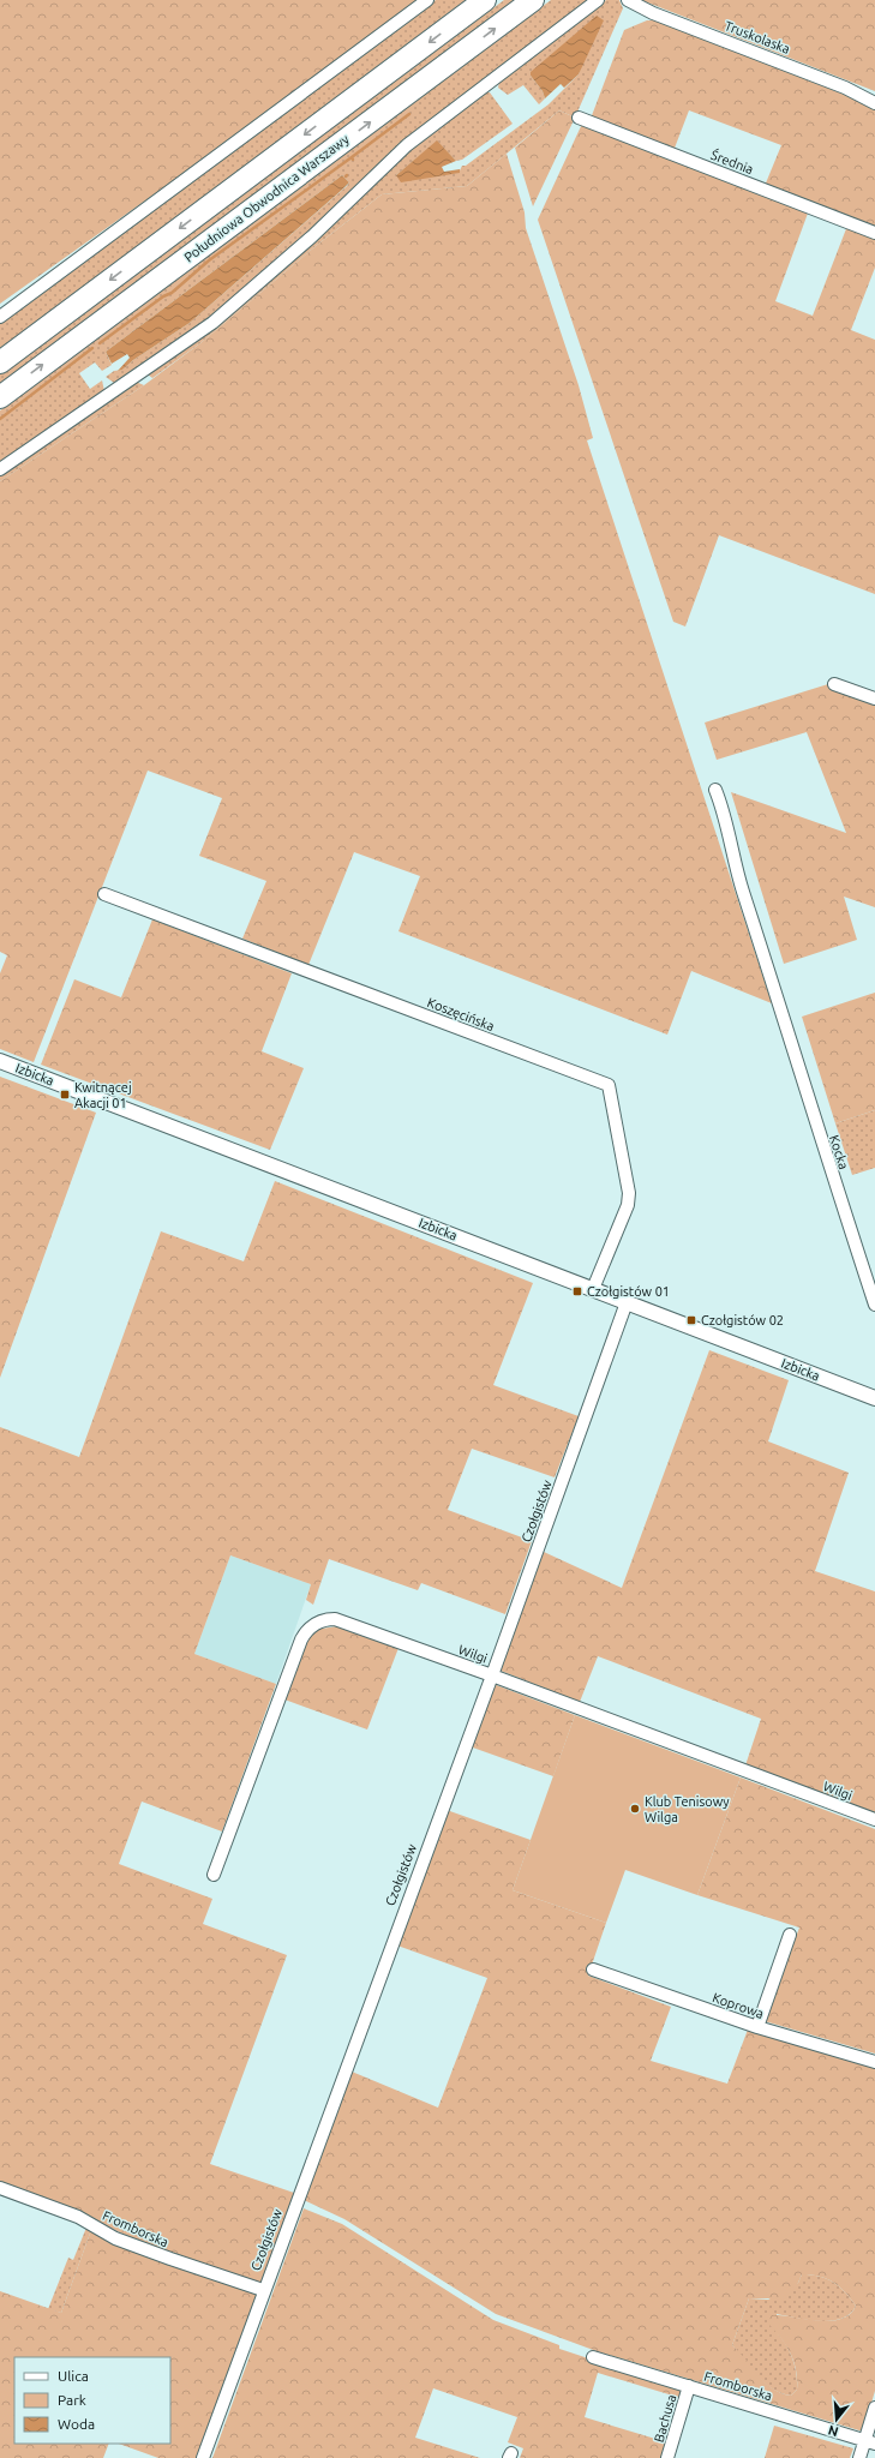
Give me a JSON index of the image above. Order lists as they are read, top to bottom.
{
  "streets": {
    "highway": ["Południowa Obwodnica Warszawy"],
    "street": [
      "Truskolaska",
      "Średnia",
      "Koszęcińska",
      "Izbicka",
      "Kocka",
      "Czołgistów",
      "Wilgi",
      "Koprowa",
      "Fromborska",
      "Bachusa"
    ]
  },
  "crossings": [
    ["Koszęcińska", "Izbicka"],
    ["Izbicka", "Czołgistów"],
    ["Czołgistów", "Wilgi"],
    ["Czołgistów", "Fromborska"],
    ["Fromborska", "Bachusa"]
  ],
  "places": {
    "transit": ["Kwitnącej Akacji 01", "Czołgistów 01", "Czołgistów 02"],
    "other": ["Klub Tenisowy Wilga"]
  },
  "legend": ["Ulica", "Park", "Woda"],
  "north": "bottom"
}
